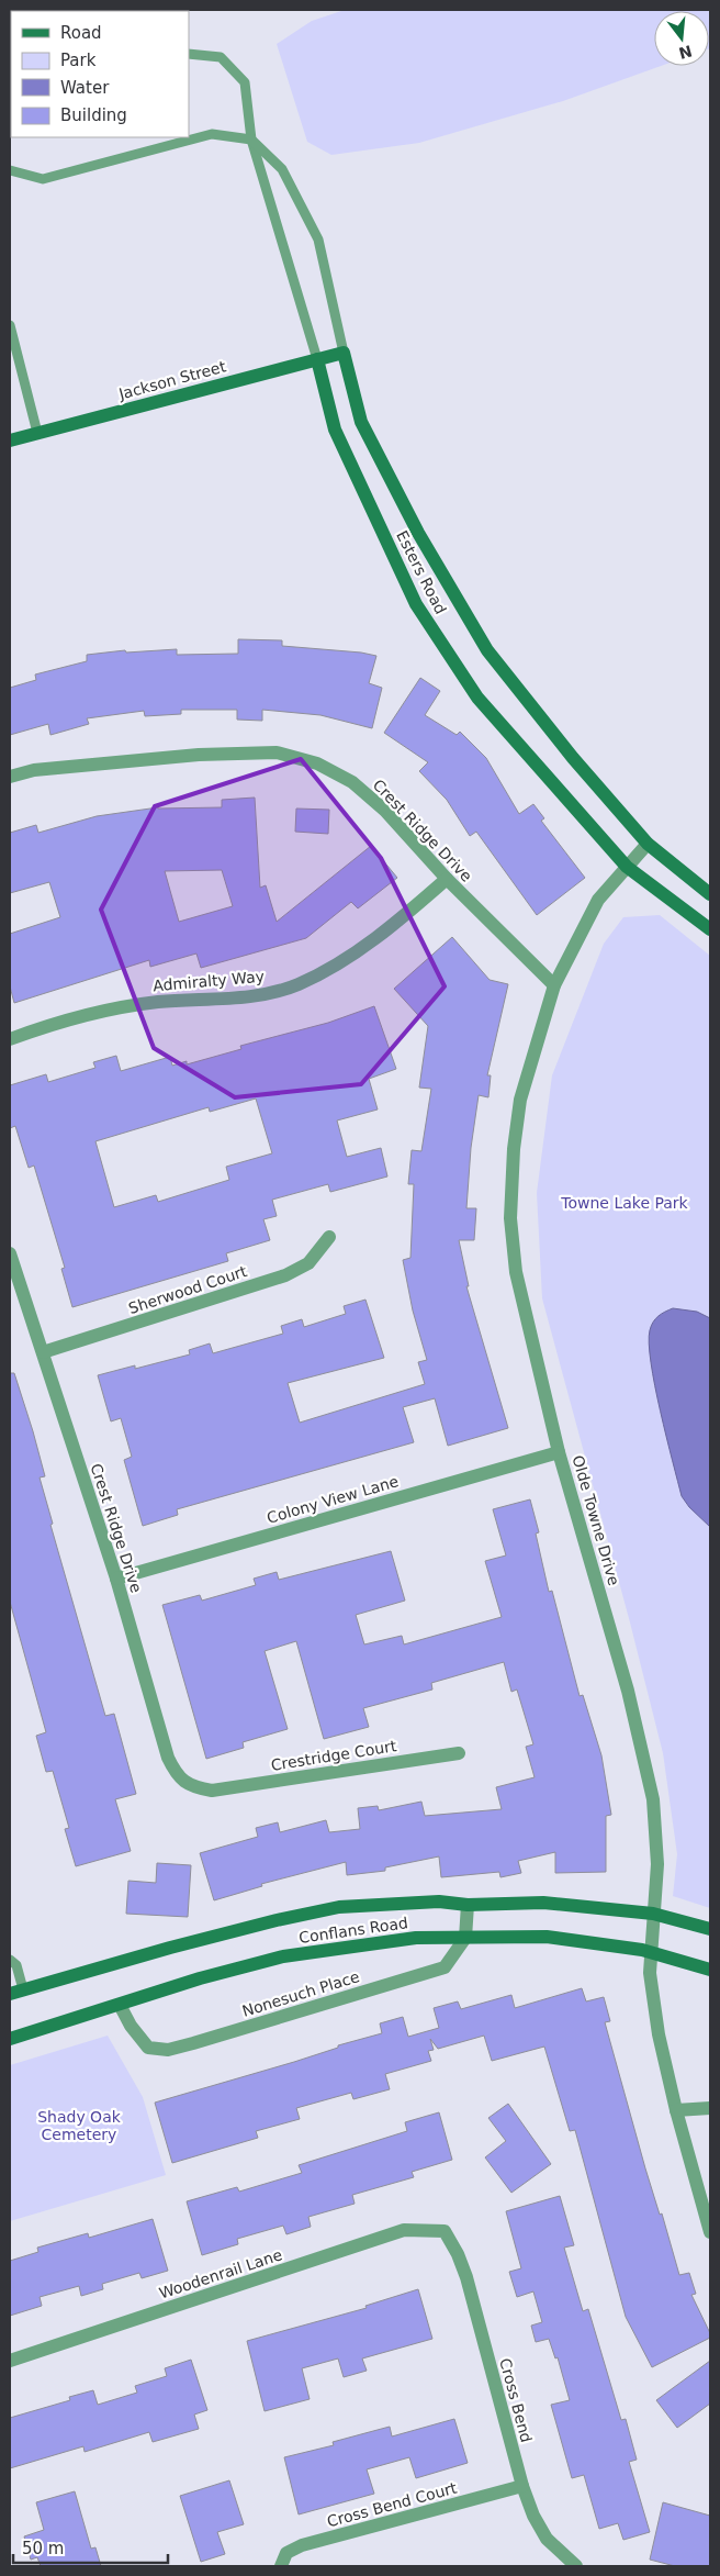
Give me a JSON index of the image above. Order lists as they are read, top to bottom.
{
  "streets": {
    "street": [
      "Jackson Street",
      "Esters Road",
      "Crest Ridge Drive",
      "Admiralty Way",
      "Sherwood Court",
      "Colony View Lane",
      "Olde Towne Drive",
      "Crestridge Court",
      "Conflans Road",
      "Nonesuch Place",
      "Woodenrail Lane",
      "Cross Bend",
      "Cross Bend Court"
    ]
  },
  "crossings": [
    ["Jackson Street", "Esters Road"],
    ["Esters Road", "Olde Towne Drive"],
    ["Crest Ridge Drive", "Admiralty Way"],
    ["Crest Ridge Drive", "Sherwood Court"],
    ["Crest Ridge Drive", "Colony View Lane"],
    ["Crest Ridge Drive", "Olde Towne Drive"],
    ["Crest Ridge Drive", "Crestridge Court"],
    ["Colony View Lane", "Olde Towne Drive"],
    ["Olde Towne Drive", "Conflans Road"],
    ["Conflans Road", "Nonesuch Place"],
    ["Woodenrail Lane", "Cross Bend"],
    ["Cross Bend", "Cross Bend Court"]
  ],
  "parks": ["Towne Lake Park", "Shady Oak Cemetery"],
  "legend": [
    "Road",
    "Park",
    "Water",
    "Building"
  ],
  "scale_bar": "50 m",
  "north": "bottom"
}
